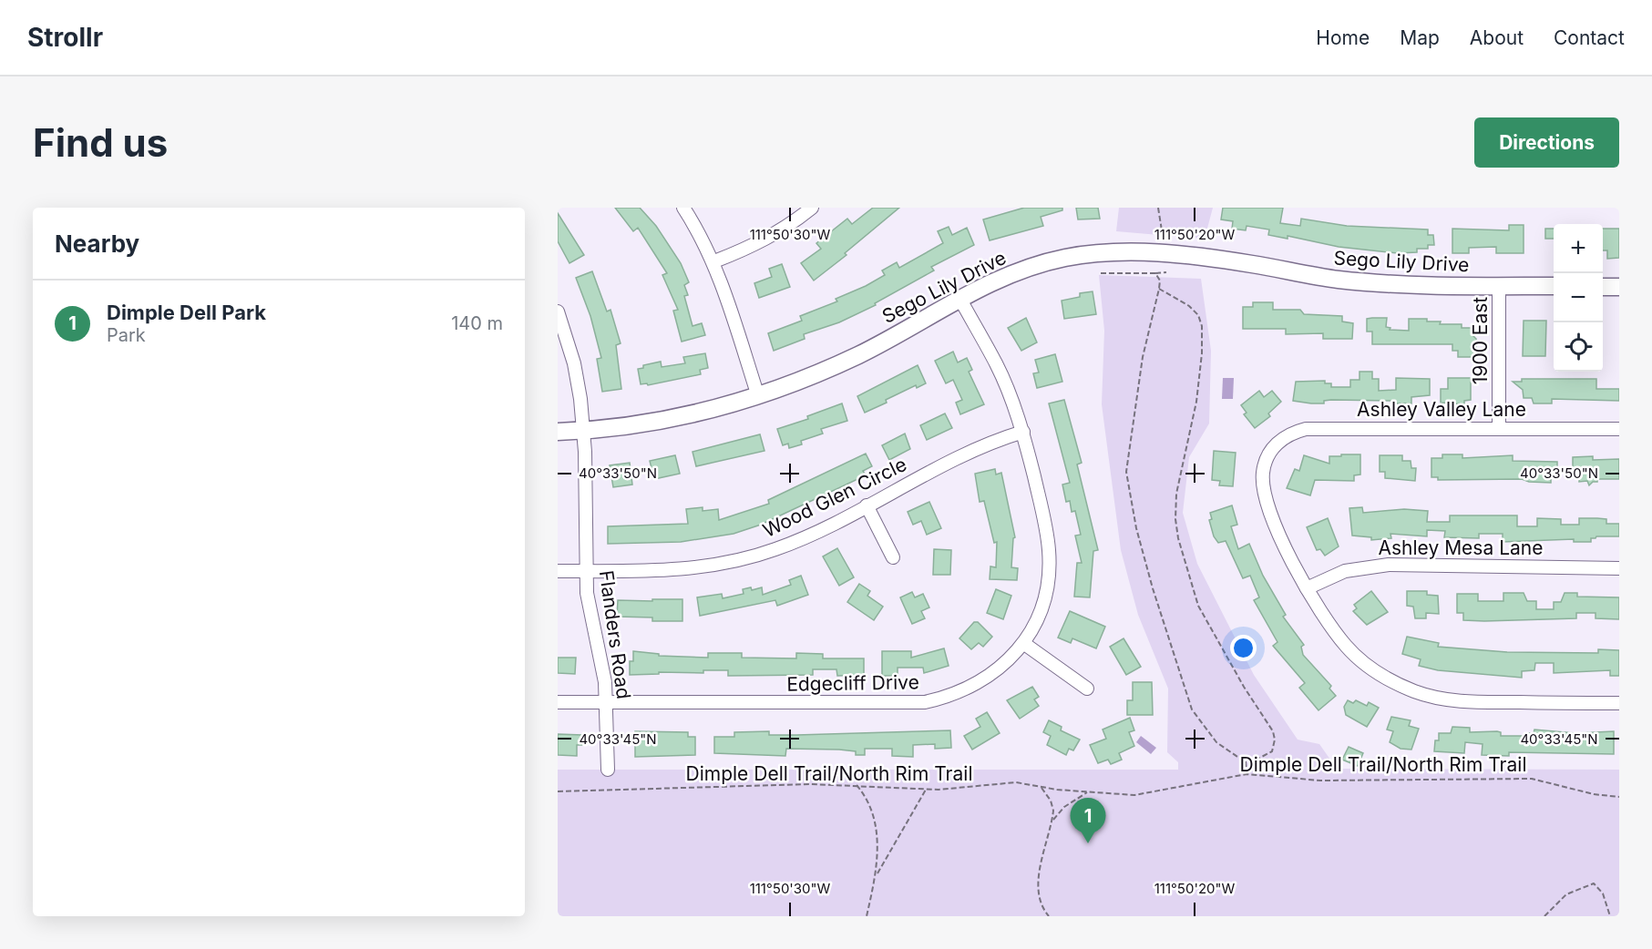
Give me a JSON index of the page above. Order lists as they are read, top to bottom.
{
  "streets": {
    "street": [
      "Sego Lily Drive",
      "1900 East",
      "Ashley Valley Lane",
      "Wood Glen Circle",
      "Ashley Mesa Lane",
      "Flanders Road",
      "Edgecliff Drive"
    ],
    "path": ["Dimple Dell Trail/North Rim Trail"]
  },
  "crossings": [
    ["Sego Lily Drive", "1900 East"],
    ["Sego Lily Drive", "Flanders Road"],
    ["Sego Lily Drive", "Edgecliff Drive"],
    ["1900 East", "Ashley Valley Lane"],
    ["Ashley Valley Lane", "Ashley Mesa Lane"],
    ["Wood Glen Circle", "Flanders Road"],
    ["Wood Glen Circle", "Edgecliff Drive"],
    ["Flanders Road", "Edgecliff Drive"]
  ],
  "page": {
    "header": "Strollr",
    "nav": [
      "Home",
      "Map",
      "About",
      "Contact"
    ],
    "buttons": "Directions",
    "title": "Find us",
    "heading": "Nearby",
    "map_buttons": ["+", "−"],
    "list": [
      {
        "mark": "1",
        "name": "Dimple Dell Park",
        "note": "Park",
        "value": "140 m"
      }
    ],
    "pins": "1"
  },
  "coordinates": [
    "111°50'30\"W",
    "111°50'20\"W",
    "40°33'50\"N",
    "40°33'45\"N"
  ]
}
